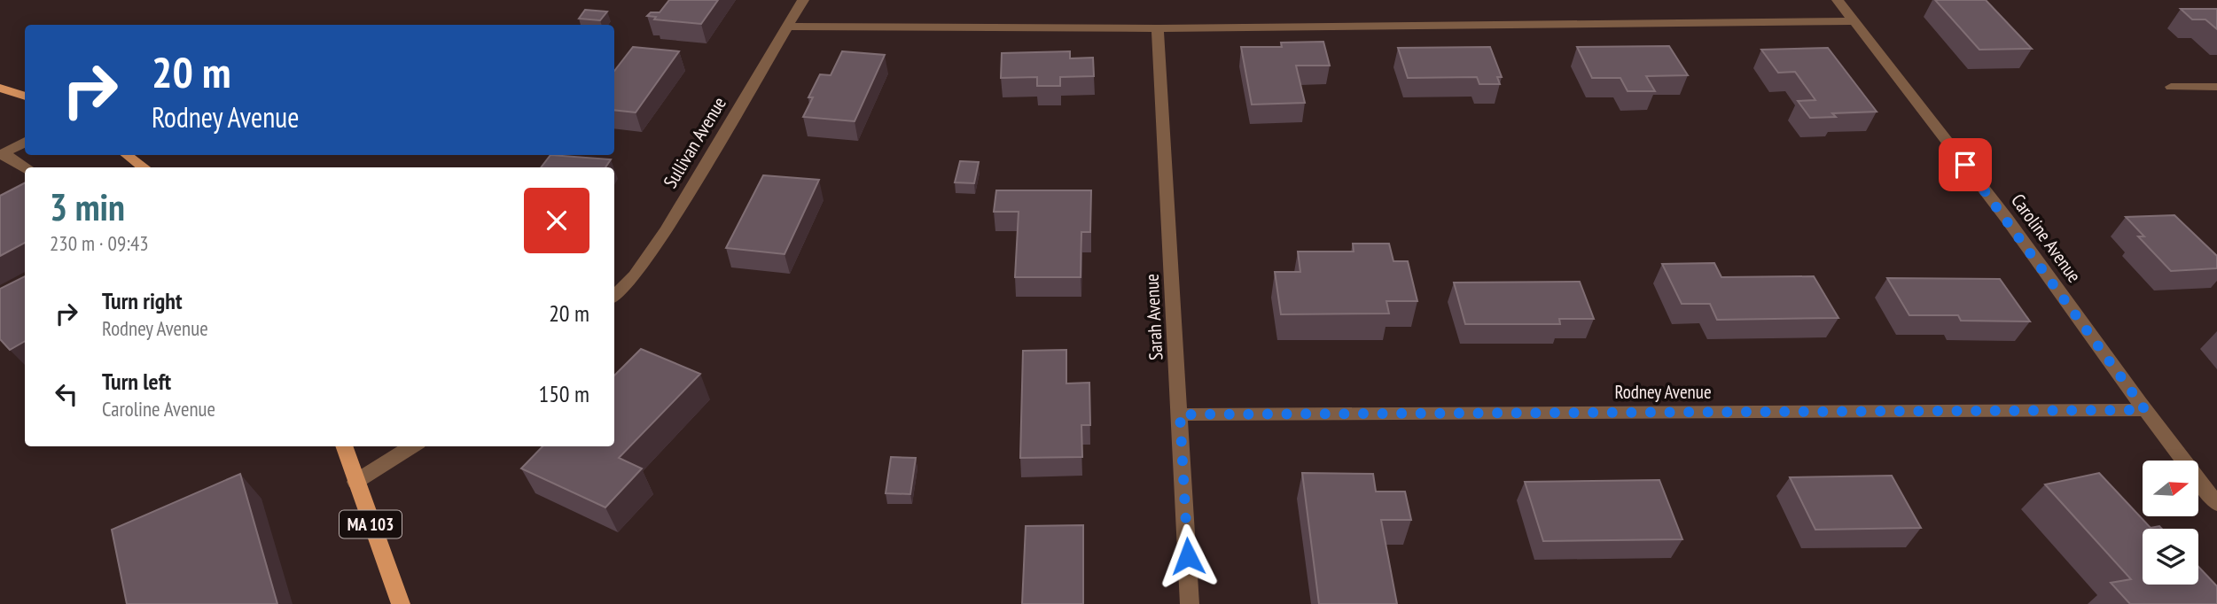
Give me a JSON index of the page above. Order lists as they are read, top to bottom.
{
  "streets": {
    "main road": ["MA 103"],
    "street": [
      "Sullivan Avenue",
      "Caroline Avenue",
      "Sarah Avenue",
      "Rodney Avenue"
    ]
  },
  "crossings": [
    ["Caroline Avenue", "Rodney Avenue"],
    ["Sarah Avenue", "Rodney Avenue"]
  ],
  "north": "right",
  "page": {
    "turn": ["20 m", "Rodney Avenue"],
    "heading": ["3 min", "230 m · 09:43"],
    "list": [
      {
        "name": "Turn right",
        "note": "Rodney Avenue",
        "value": "20 m"
      },
      {
        "name": "Turn left",
        "note": "Caroline Avenue",
        "value": "150 m"
      }
    ]
  }
}
